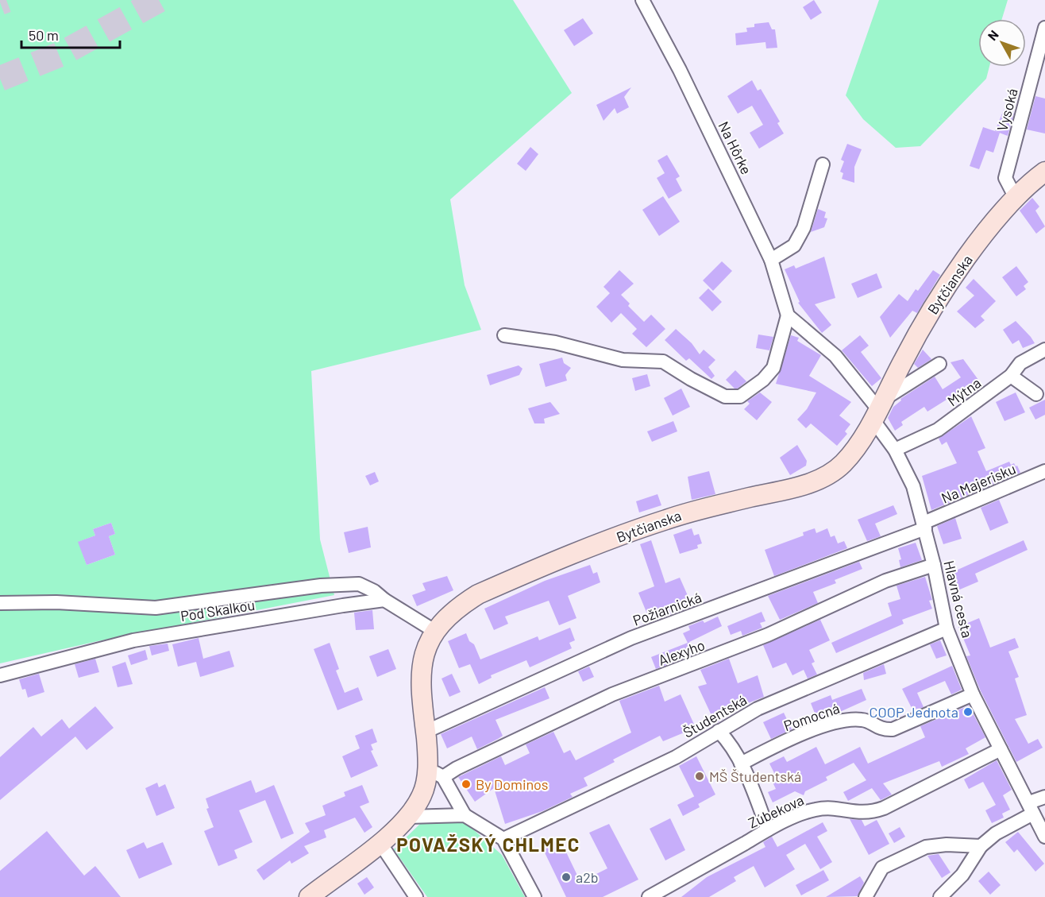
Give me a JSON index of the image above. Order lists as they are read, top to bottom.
{
  "streets": {
    "main road": ["Bytčianska"],
    "street": [
      "Vysoká",
      "Na Hôrke",
      "Mýtna",
      "Na Majerisku",
      "Hlavná cesta",
      "Požiarnická",
      "Pod Skalkou",
      "Alexyho",
      "Študentská",
      "Pomocná",
      "Zúbekova"
    ]
  },
  "crossings": [
    ["Vysoká", "Bytčianska"],
    ["Bytčianska", "Hlavná cesta"],
    ["Bytčianska", "Požiarnická"],
    ["Bytčianska", "Alexyho"],
    ["Mýtna", "Hlavná cesta"],
    ["Na Majerisku", "Hlavná cesta"],
    ["Na Majerisku", "Požiarnická"],
    ["Hlavná cesta", "Požiarnická"],
    ["Hlavná cesta", "Alexyho"],
    ["Hlavná cesta", "Študentská"],
    ["Hlavná cesta", "Pomocná"],
    ["Hlavná cesta", "Zúbekova"]
  ],
  "districts": ["POVAŽSKÝ CHLMEC"],
  "places": [
    "COOP Jednota",
    "MŠ Študentská",
    "By Dominos",
    "a2b"
  ],
  "scale_bar": "50 m",
  "north": "top left"
}
